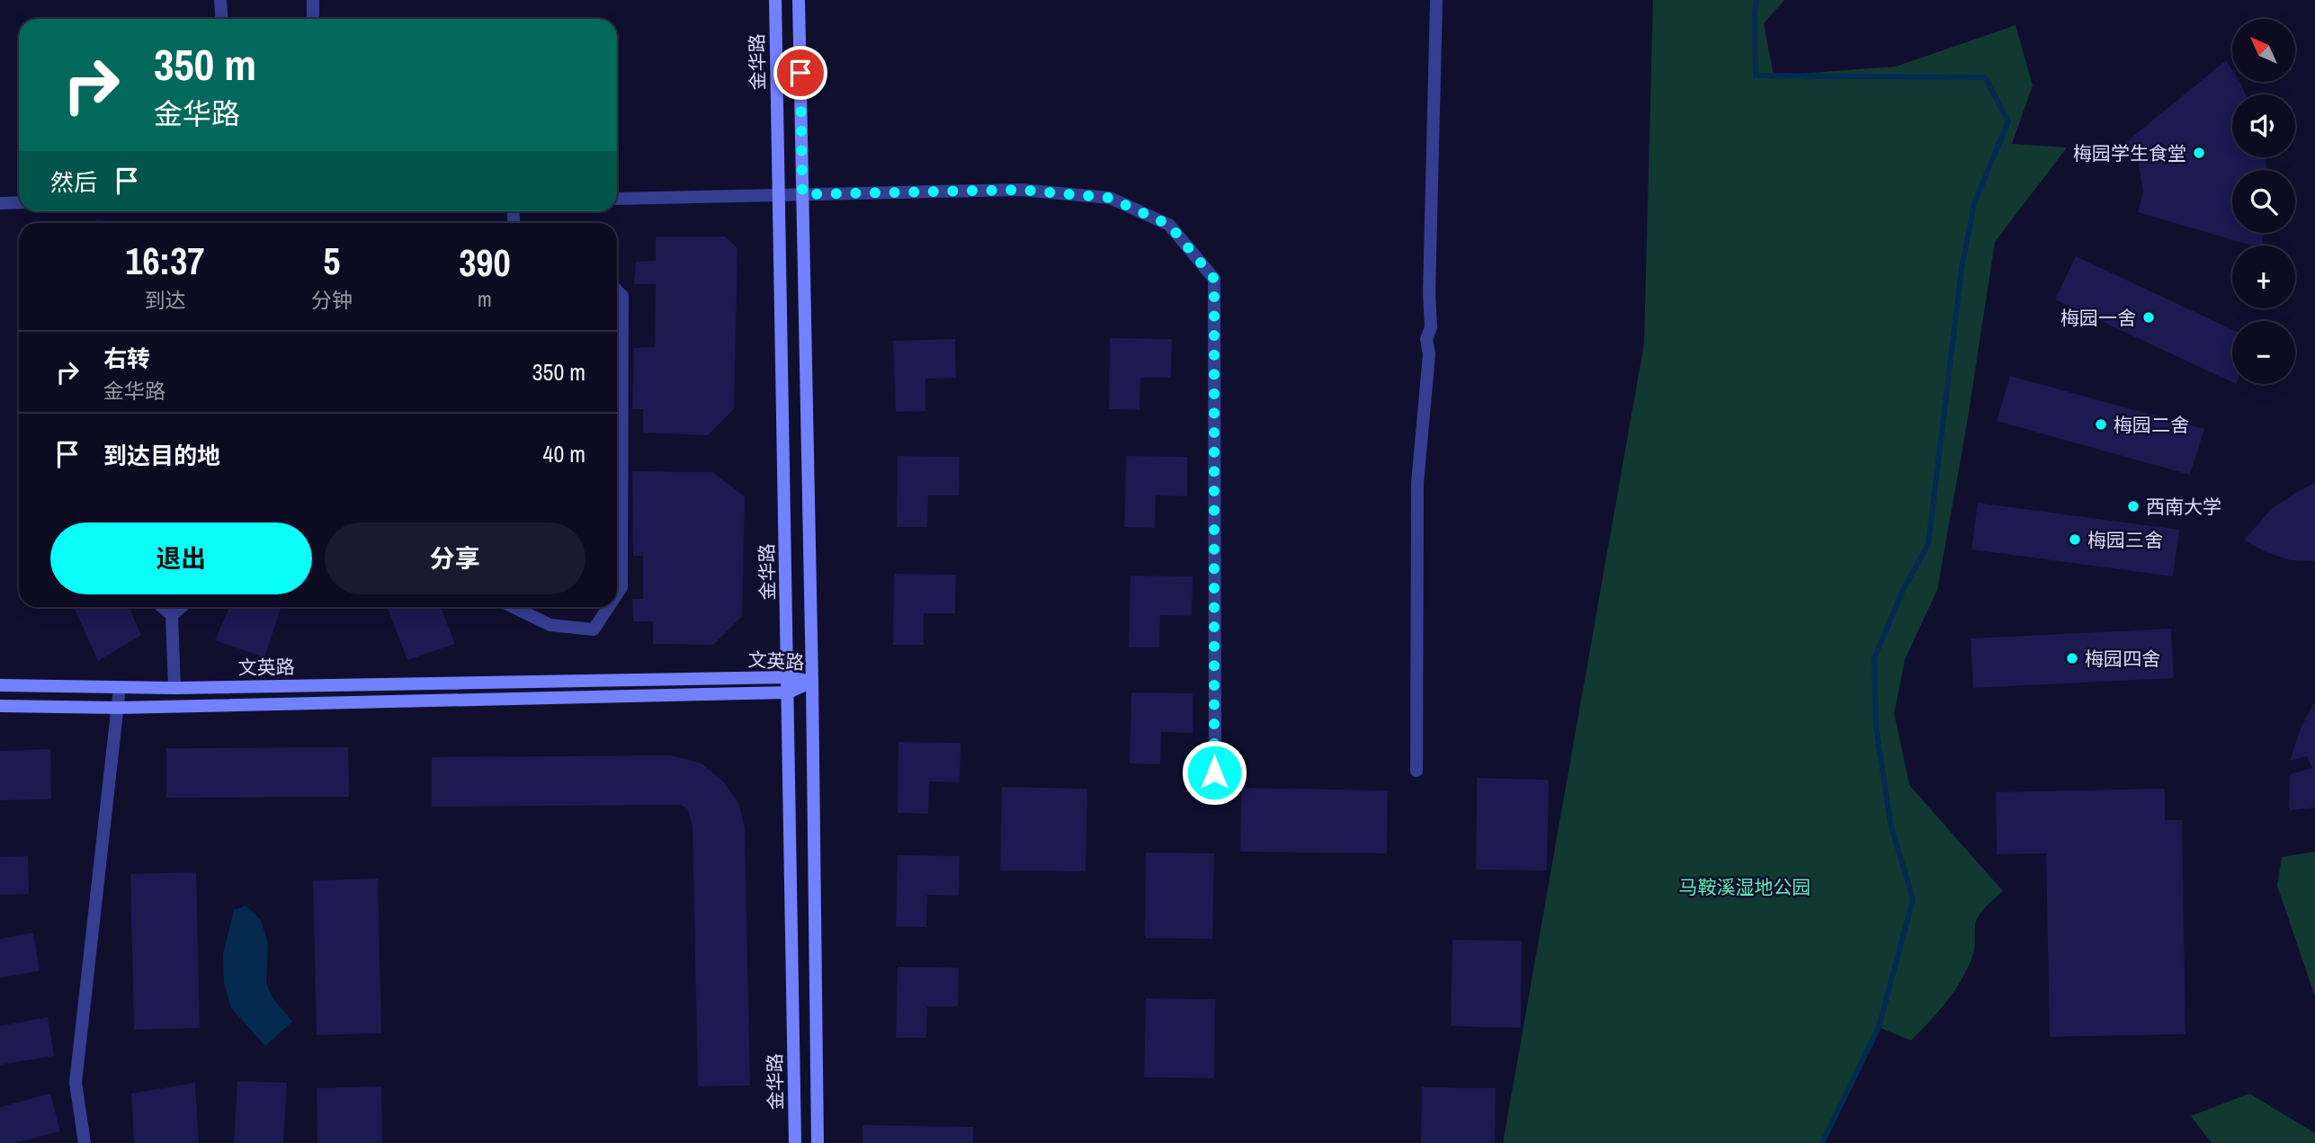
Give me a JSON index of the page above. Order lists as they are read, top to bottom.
{
  "streets": {
    "main road": ["金华路", "文英路"]
  },
  "crossings": [
    ["金华路", "文英路"]
  ],
  "parks": ["马鞍溪湿地公园"],
  "places": [
    "梅园学生食堂",
    "梅园一舍",
    "梅园二舍",
    "西南大学",
    "梅园三舍",
    "梅园四舍"
  ],
  "north": "top left",
  "page": {
    "map_buttons": ["+", "−"],
    "turn": ["350 m", "金华路"],
    "then": "然后",
    "eta": [
      "16:37",
      "到达",
      "5",
      "分钟",
      "390",
      "m"
    ],
    "list": [
      {
        "name": "右转",
        "note": "金华路",
        "value": "350 m"
      },
      {
        "name": "到达目的地",
        "value": "40 m"
      }
    ],
    "buttons": ["退出", "分享"]
  }
}
